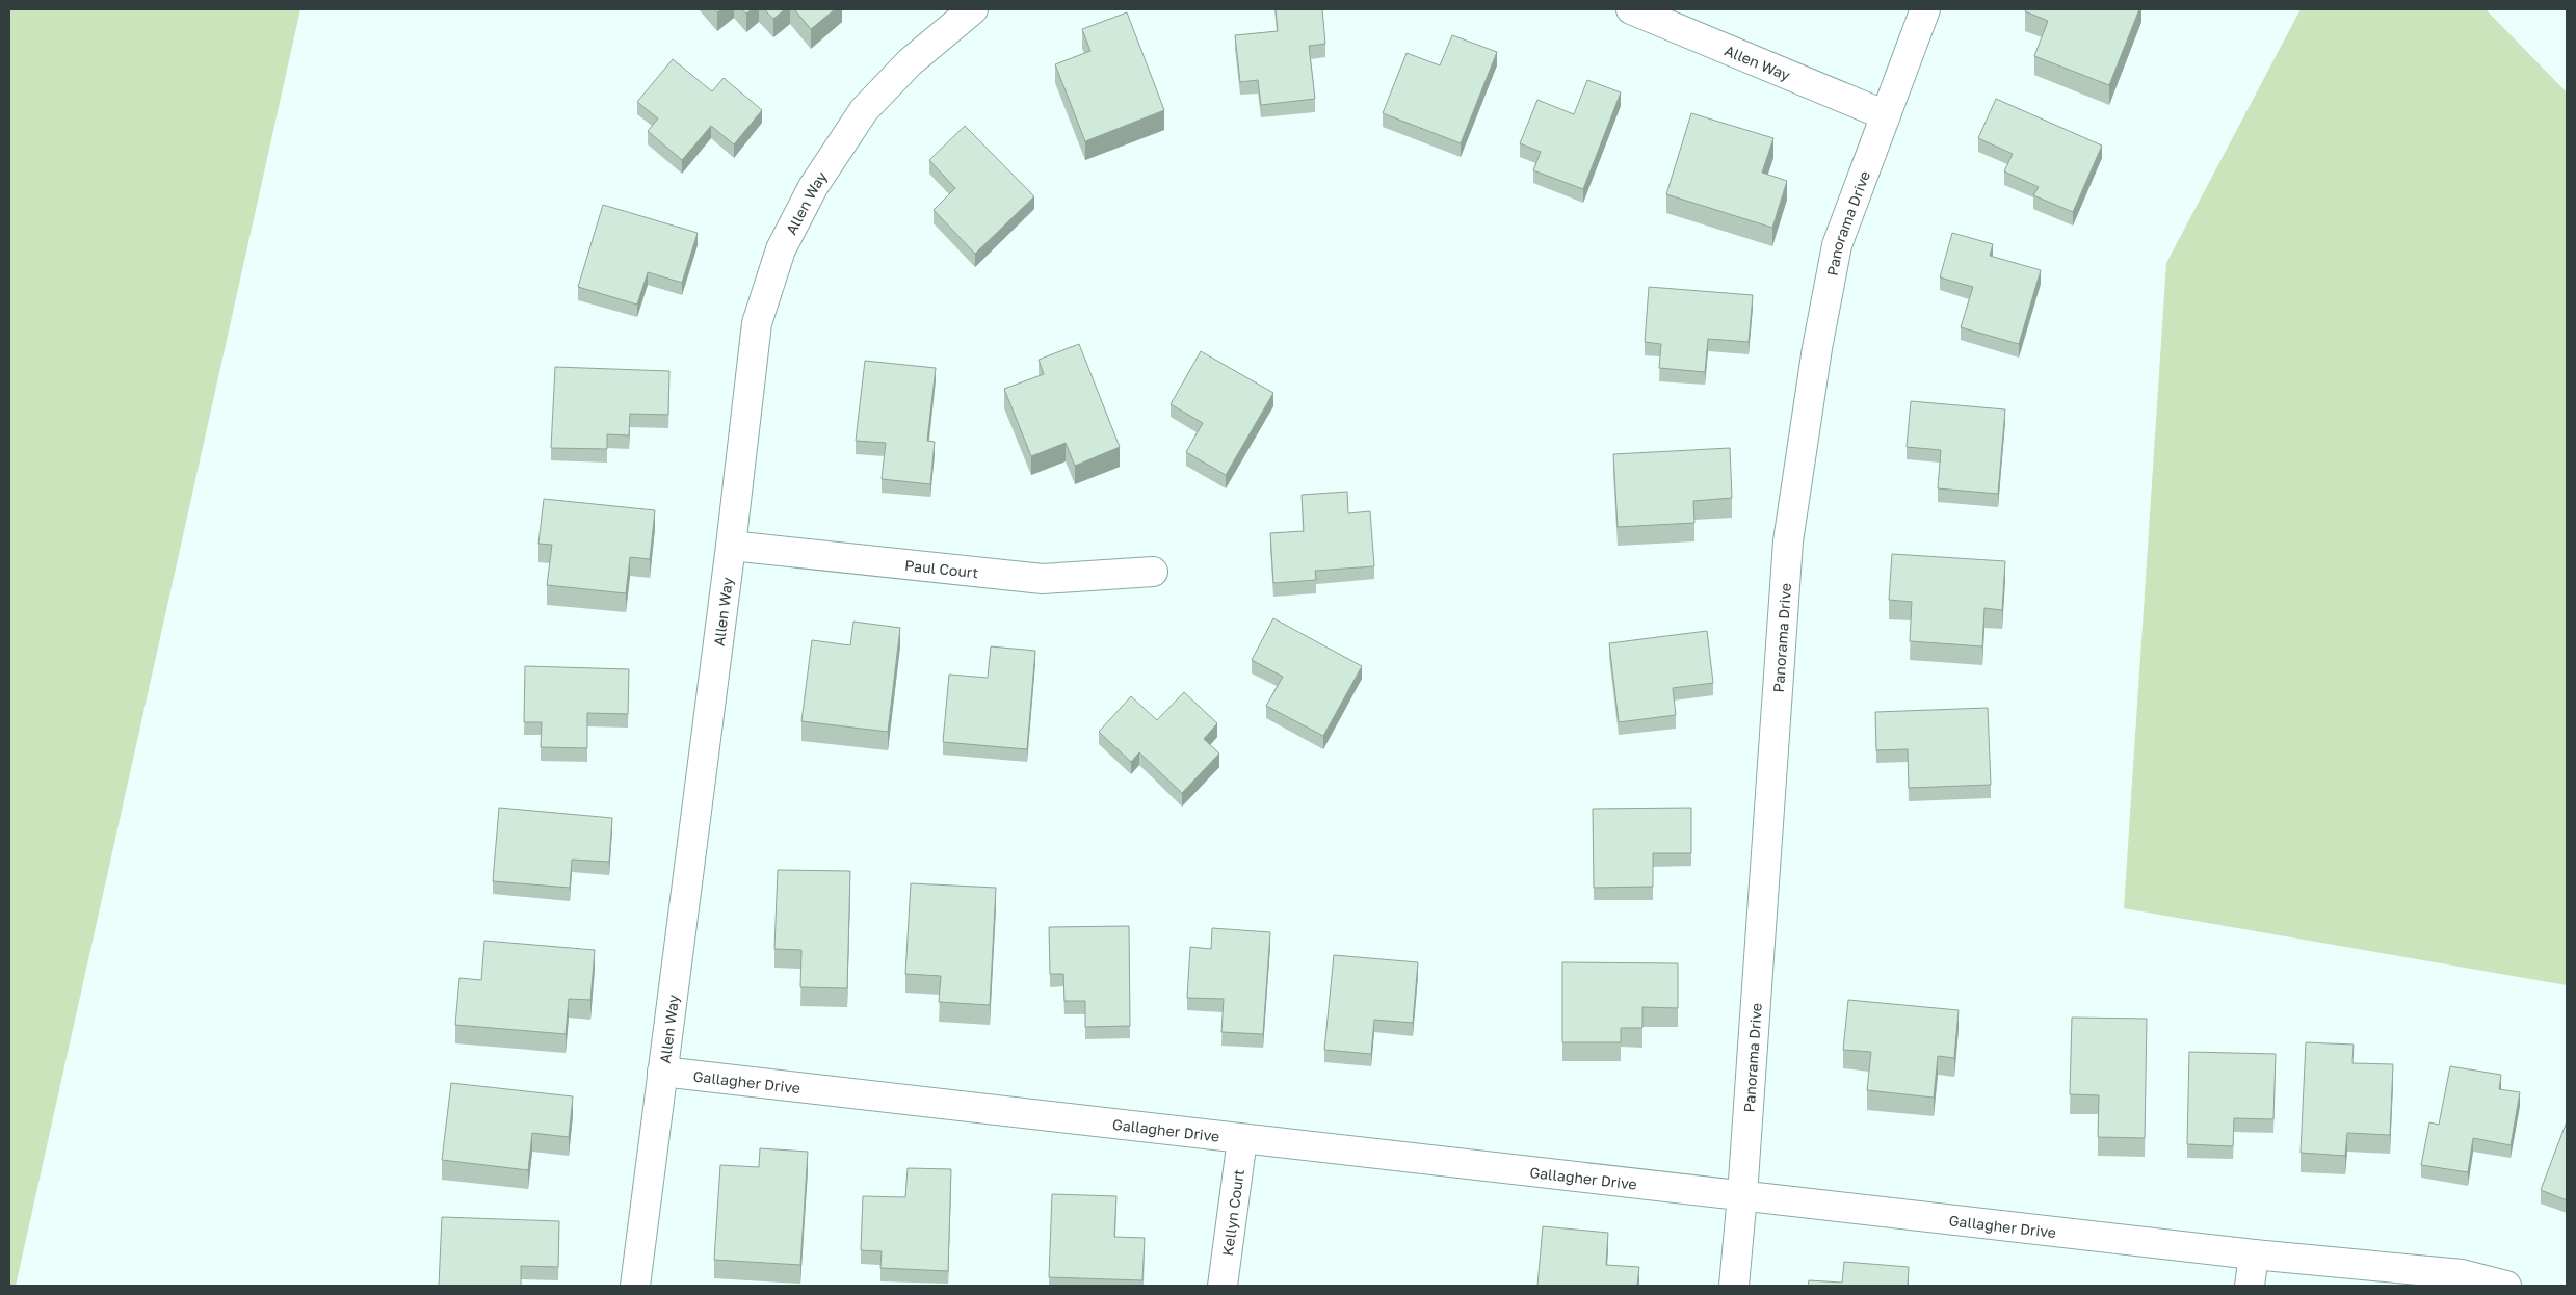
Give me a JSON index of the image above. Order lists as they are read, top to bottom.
{
  "streets": {
    "street": [
      "Allen Way",
      "Panorama Drive",
      "Paul Court",
      "Gallagher Drive",
      "Kellyn Court"
    ]
  },
  "crossings": [
    ["Allen Way", "Panorama Drive"],
    ["Allen Way", "Paul Court"],
    ["Allen Way", "Gallagher Drive"],
    ["Panorama Drive", "Gallagher Drive"],
    ["Gallagher Drive", "Kellyn Court"]
  ]
}
